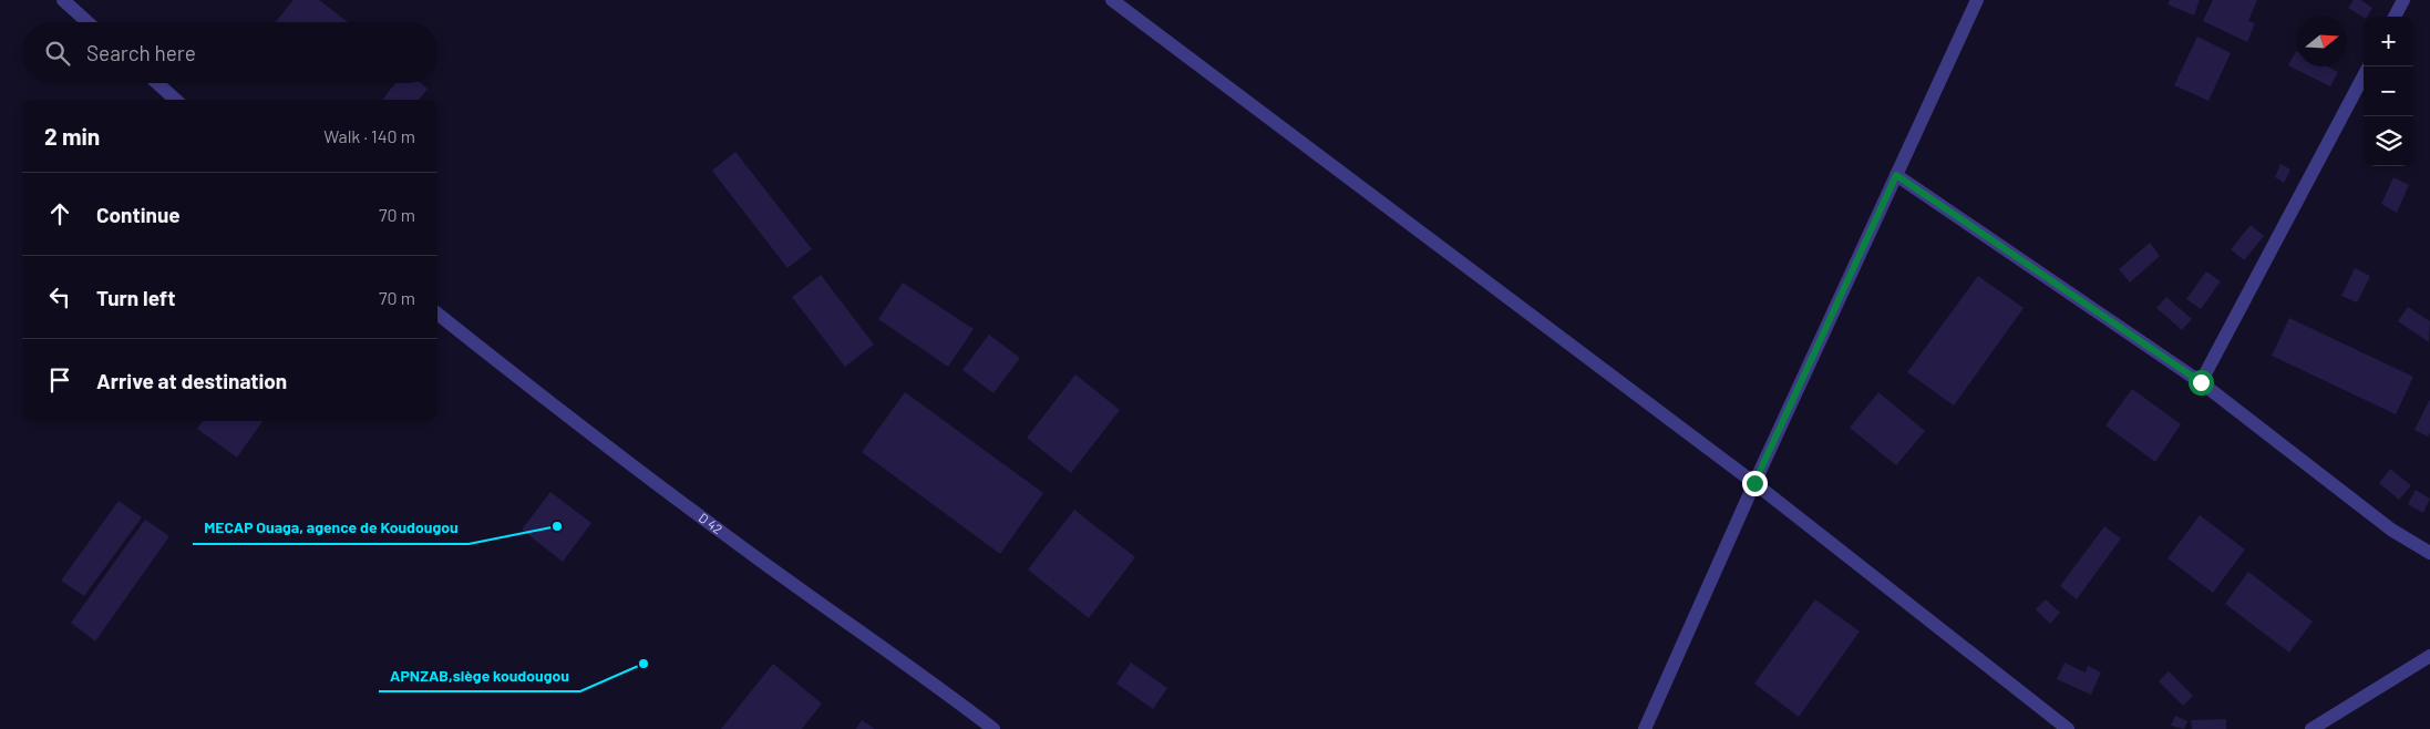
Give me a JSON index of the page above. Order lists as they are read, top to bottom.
{
  "streets": {
    "street": ["D 42"]
  },
  "places": ["MECAP Ouaga, agence de Koudougou", "APNZAB,siège koudougou"],
  "north": "right",
  "page": {
    "map_buttons": ["+", "−"],
    "search": "Search here",
    "heading": ["2 min", "Walk · 140 m"],
    "list": [
      ["Continue", "70 m"],
      ["Turn left", "70 m"],
      "Arrive at destination"
    ]
  }
}
